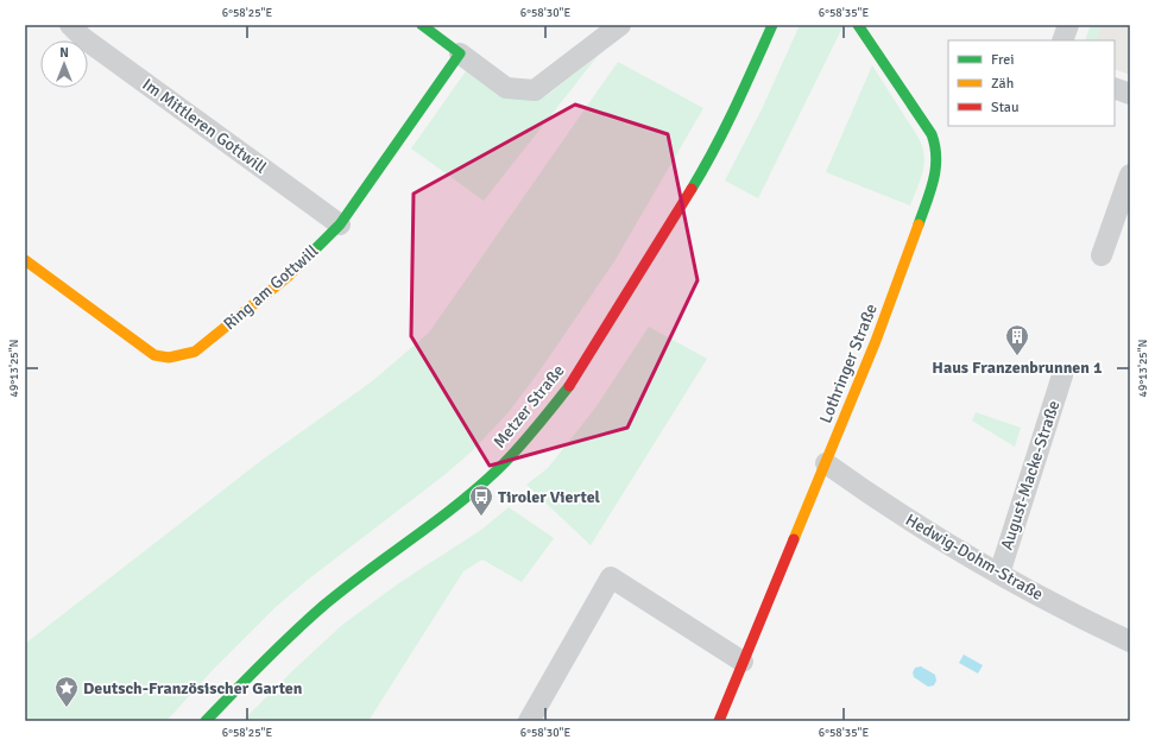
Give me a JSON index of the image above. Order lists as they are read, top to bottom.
{
  "streets": {
    "street": [
      "Im Mittleren Gottwill",
      "Ring am Gottwill",
      "Lothringer Straße",
      "Metzer Straße",
      "August-Macke-Straße",
      "Hedwig-Dohm-Straße"
    ]
  },
  "crossings": [
    ["Im Mittleren Gottwill", "Ring am Gottwill"],
    ["Lothringer Straße", "Hedwig-Dohm-Straße"],
    ["August-Macke-Straße", "Hedwig-Dohm-Straße"]
  ],
  "places": {
    "building": ["Haus Franzenbrunnen 1"],
    "bus stop": ["Tiroler Viertel"],
    "place": ["Deutsch-Französischer Garten"]
  },
  "legend": ["Frei", "Zäh", "Stau"],
  "north": "top",
  "coordinates": [
    "6°58'25\"E",
    "6°58'30\"E",
    "6°58'35\"E",
    "49°13'25\"N"
  ]
}
